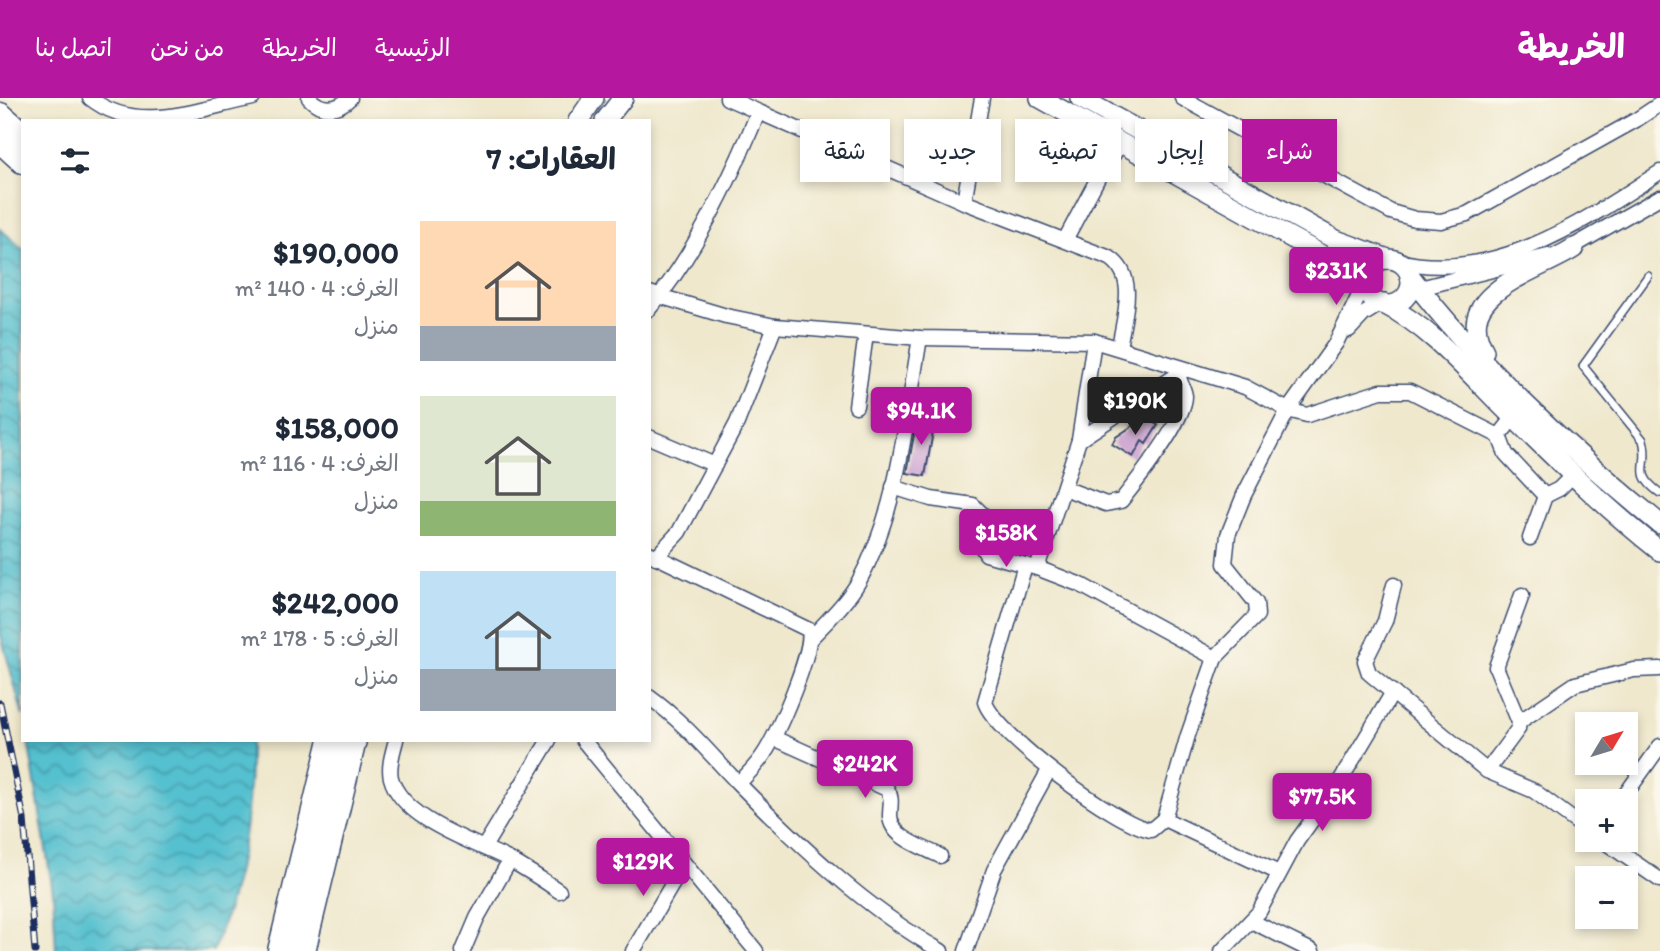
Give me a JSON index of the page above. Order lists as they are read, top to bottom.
{
  "north": "top right",
  "page": {
    "header": "الخريطة",
    "nav": [
      "الرئيسية",
      "الخريطة",
      "من نحن",
      "اتصل بنا"
    ],
    "chip": [
      "شراء",
      "إيجار",
      "تصفية",
      "جديد",
      "شقة"
    ],
    "heading": "العقارات: 7",
    "list": [
      {
        "name": "$190,000",
        "note": "الغرف: 4 · 140 m² · منزل"
      },
      {
        "name": "$158,000",
        "note": "الغرف: 4 · 116 m² · منزل"
      },
      {
        "name": "$242,000",
        "note": "الغرف: 5 · 178 m² · منزل"
      }
    ],
    "price": [
      "$231K",
      "$190K",
      "$94.1K",
      "$158K",
      "$242K",
      "$77.5K",
      "$129K"
    ],
    "map_buttons": ["+", "−"]
  }
}
